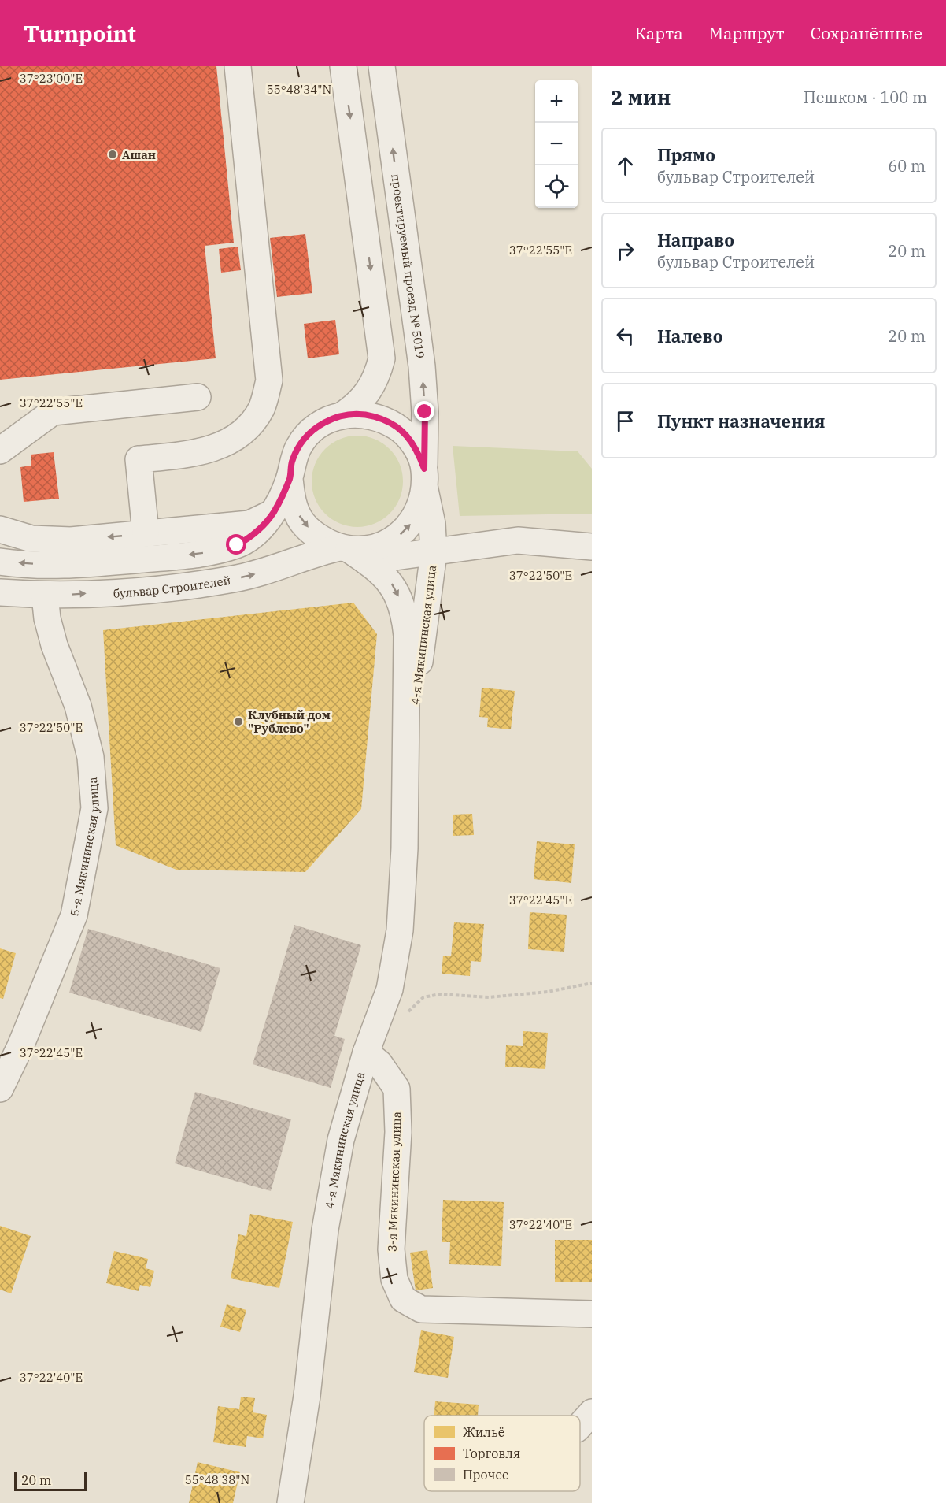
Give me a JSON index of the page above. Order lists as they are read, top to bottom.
{
  "streets": {
    "street": [
      "проектируемый проезд № 5019",
      "бульвар Строителей",
      "4-я Мякининская улица",
      "5-я Мякининская улица",
      "3-я Мякининская улица"
    ]
  },
  "crossings": [
    ["проектируемый проезд № 5019", "бульвар Строителей"],
    ["проектируемый проезд № 5019", "4-я Мякининская улица"],
    ["бульвар Строителей", "4-я Мякининская улица"],
    ["бульвар Строителей", "5-я Мякининская улица"],
    ["4-я Мякининская улица", "3-я Мякининская улица"]
  ],
  "places": ["Ашан", "Клубный дом \"Рублево\""],
  "legend": ["Жильё", "Торговля", "Прочее"],
  "scale_bar": "20 m",
  "page": {
    "header": "Turnpoint",
    "nav": ["Карта", "Маршрут", "Сохранённые"],
    "heading": ["2 мин", "Пешком · 100 m"],
    "map_buttons": ["+", "−"],
    "list": [
      ["Прямо", "бульвар Строителей", "60 m"],
      ["Направо", "бульвар Строителей", "20 m"],
      ["Налево", "20 m"],
      "Пункт назначения"
    ],
    "scale": "20 m"
  },
  "coordinates": [
    "37°23'00\"E",
    "55°48'34\"N",
    "37°22'55\"E",
    "37°22'50\"E",
    "37°22'45\"E",
    "37°22'40\"E",
    "55°48'38\"N"
  ]
}
